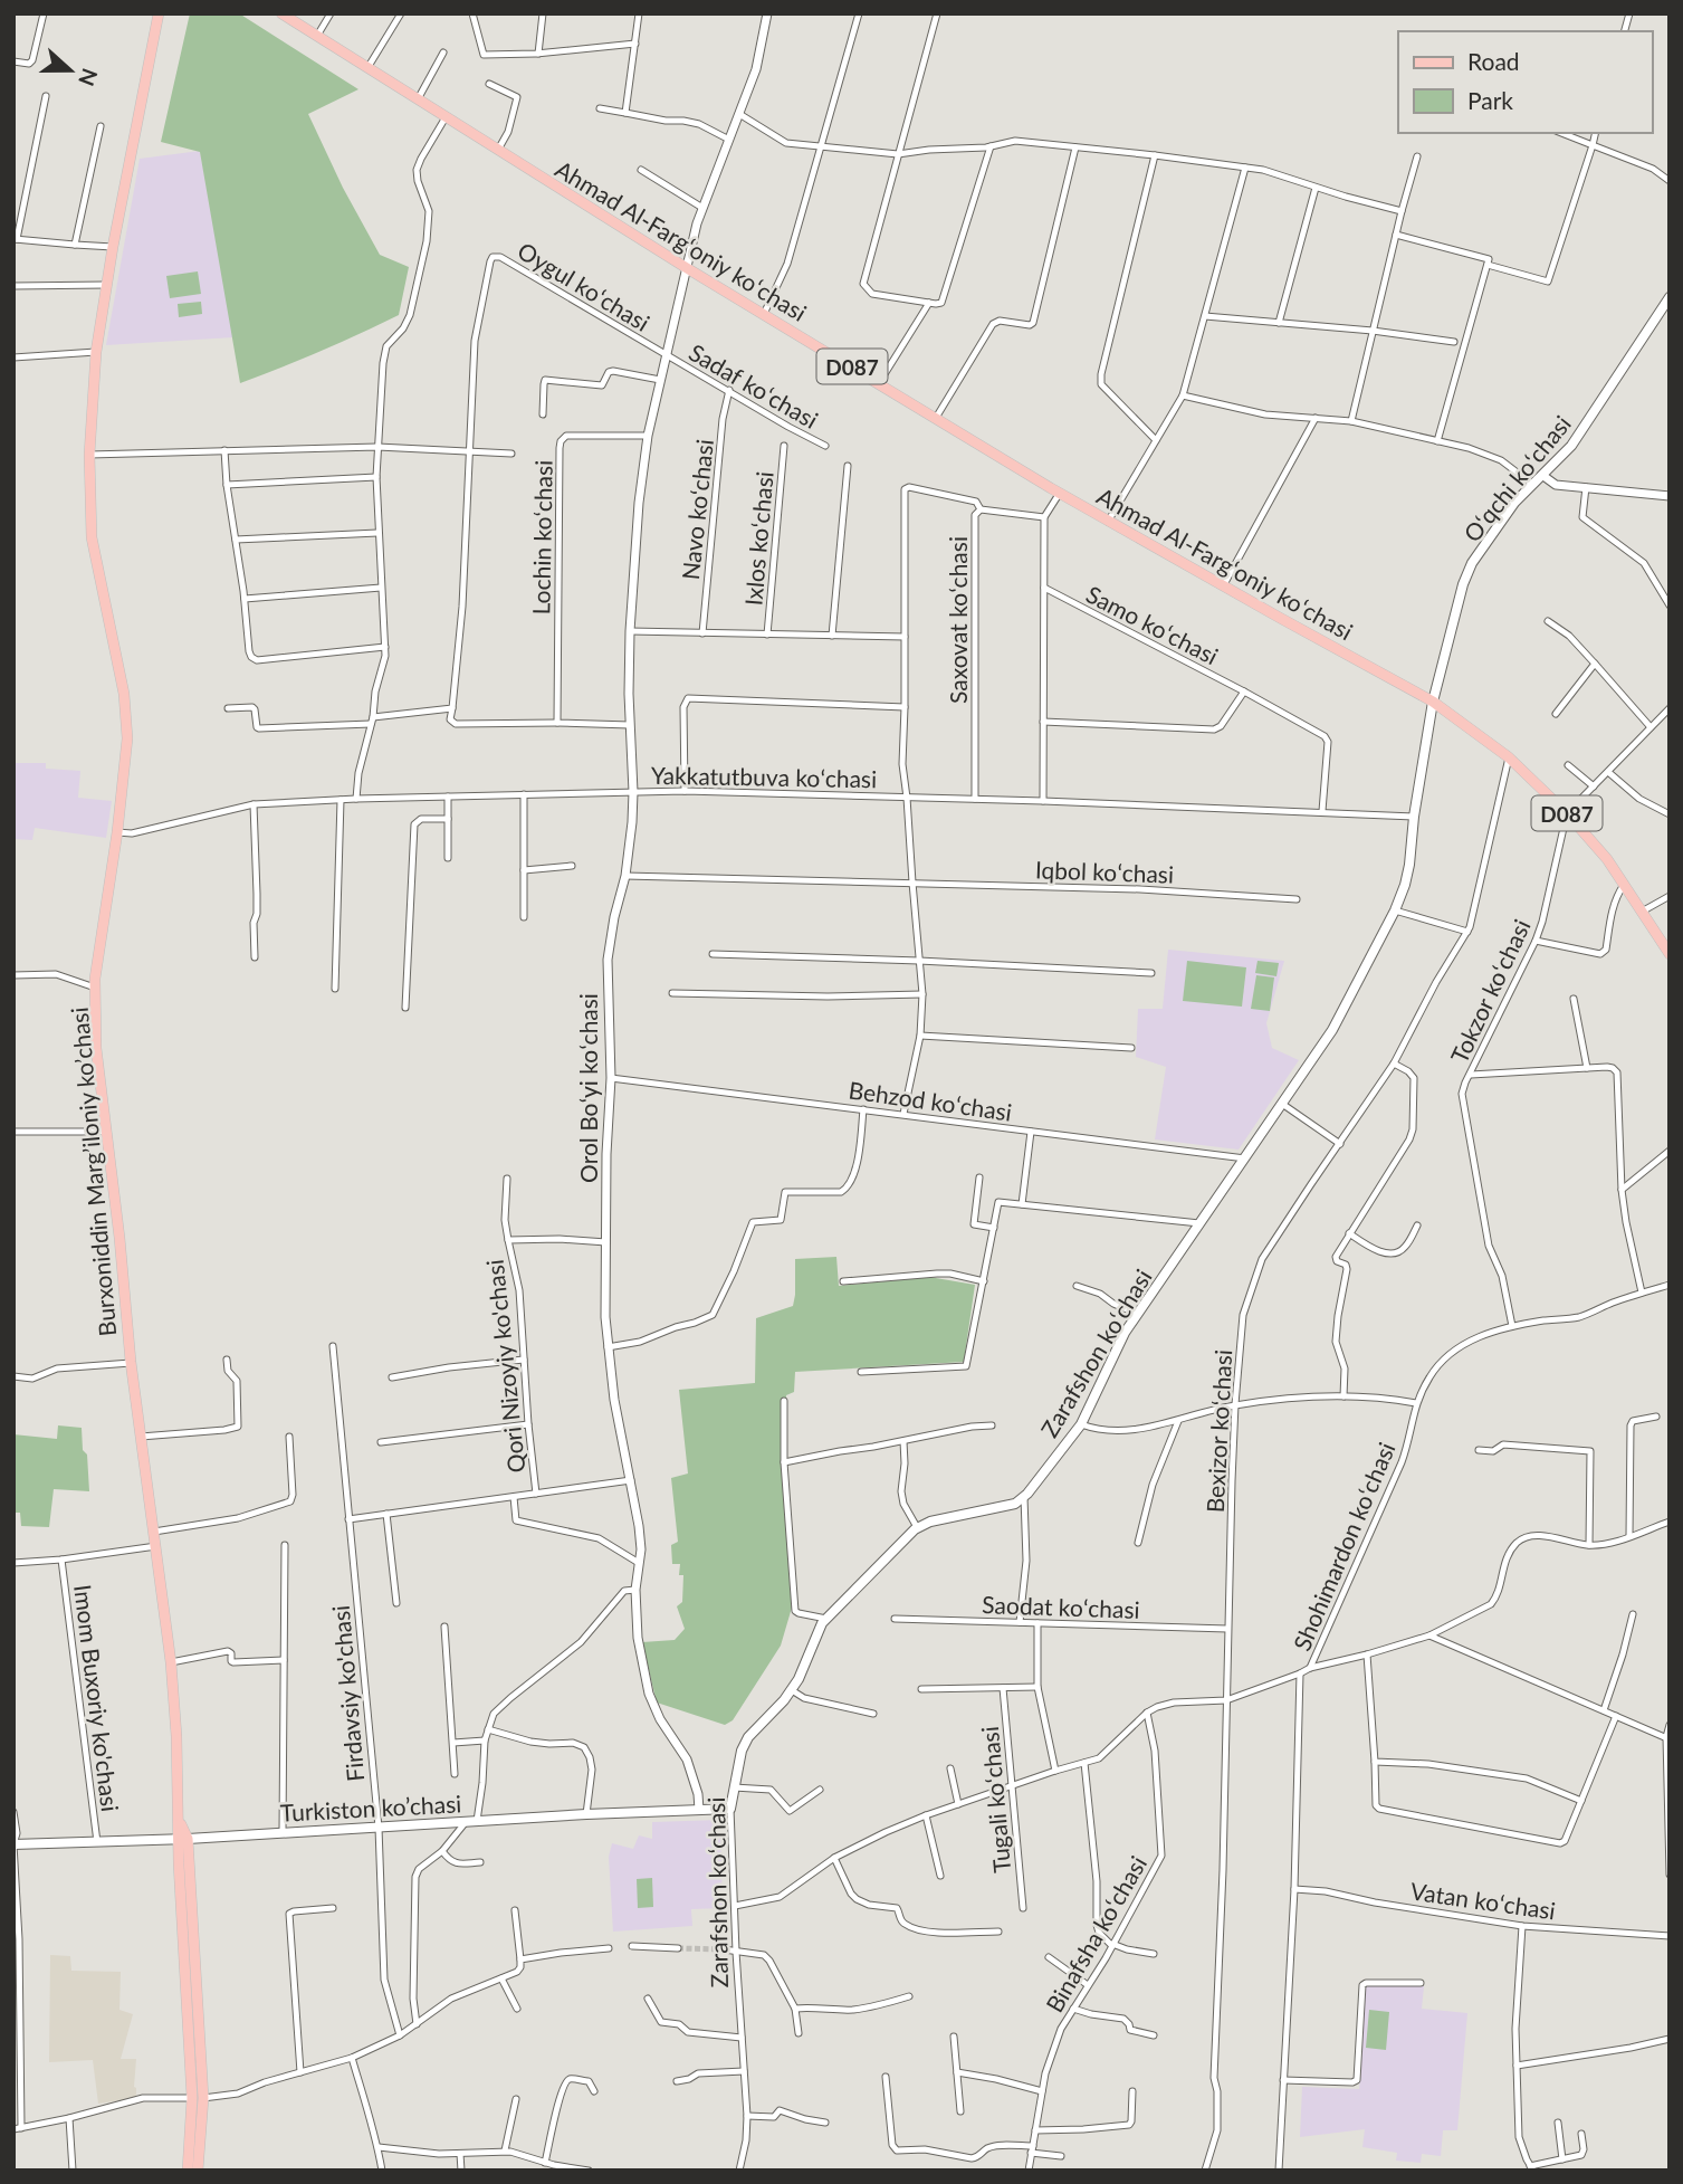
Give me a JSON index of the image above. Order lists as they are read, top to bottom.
{
  "streets": {
    "main road": [
      "Ahmad Al-Fargʻoniy koʻchasi",
      "D087",
      "Oʻqchi koʻchasi",
      "Burxoniddin Marg’iloniy ko’chasi",
      "Zarafshon koʻchasi",
      "Turkiston ko’chasi"
    ],
    "street": [
      "Oygul koʻchasi",
      "Sadaf koʻchasi",
      "Navo koʻchasi",
      "Lochin koʻchasi",
      "Ixlos koʻchasi",
      "Saxovat koʻchasi",
      "Samo koʻchasi",
      "Yakkatutbuva koʻchasi",
      "Iqbol koʻchasi",
      "Tokzor koʻchasi",
      "Orol Boʻyi koʻchasi",
      "Behzod koʻchasi",
      "Qori Nizoyiy ko'chasi",
      "Bexizor koʻchasi",
      "Shohimardon koʻchasi",
      "Saodat koʻchasi",
      "Firdavsiy ko'chasi",
      "Imom Buxoriy ko'chasi",
      "Tugali koʻchasi",
      "Vatan koʻchasi",
      "Binafsha koʻchasi"
    ]
  },
  "crossings": [
    ["Ahmad Al-Fargʻoniy koʻchasi", "D087"],
    ["Ahmad Al-Fargʻoniy koʻchasi", "Oʻqchi koʻchasi"],
    ["Ahmad Al-Fargʻoniy koʻchasi", "Orol Boʻyi koʻchasi"],
    ["Ahmad Al-Fargʻoniy koʻchasi", "Zarafshon koʻchasi"],
    ["Oygul koʻchasi", "Sadaf koʻchasi"],
    ["Oygul koʻchasi", "Orol Boʻyi koʻchasi"],
    ["D087", "Oʻqchi koʻchasi"],
    ["D087", "Tokzor koʻchasi"],
    ["D087", "Zarafshon koʻchasi"],
    ["D087", "Bexizor koʻchasi"],
    ["Sadaf koʻchasi", "Navo koʻchasi"],
    ["Sadaf koʻchasi", "Orol Boʻyi koʻchasi"],
    ["Oʻqchi koʻchasi", "Zarafshon koʻchasi"],
    ["Lochin koʻchasi", "Orol Boʻyi koʻchasi"],
    ["Saxovat koʻchasi", "Yakkatutbuva koʻchasi"],
    ["Samo koʻchasi", "Yakkatutbuva koʻchasi"],
    ["Yakkatutbuva koʻchasi", "Orol Boʻyi koʻchasi"],
    ["Yakkatutbuva koʻchasi", "Burxoniddin Marg’iloniy ko’chasi"],
    ["Yakkatutbuva koʻchasi", "Zarafshon koʻchasi"],
    ["Iqbol koʻchasi", "Orol Boʻyi koʻchasi"],
    ["Tokzor koʻchasi", "Shohimardon koʻchasi"],
    ["Orol Boʻyi koʻchasi", "Behzod koʻchasi"],
    ["Orol Boʻyi koʻchasi", "Qori Nizoyiy ko'chasi"],
    ["Orol Boʻyi koʻchasi", "Turkiston ko’chasi"],
    ["Behzod koʻchasi", "Zarafshon koʻchasi"],
    ["Burxoniddin Marg’iloniy ko’chasi", "Turkiston ko’chasi"],
    ["Zarafshon koʻchasi", "Turkiston ko’chasi"],
    ["Bexizor koʻchasi", "Saodat koʻchasi"],
    ["Firdavsiy ko'chasi", "Turkiston ko’chasi"],
    ["Imom Buxoriy ko'chasi", "Turkiston ko’chasi"]
  ],
  "legend": ["Road", "Park"],
  "north": "right"
}
